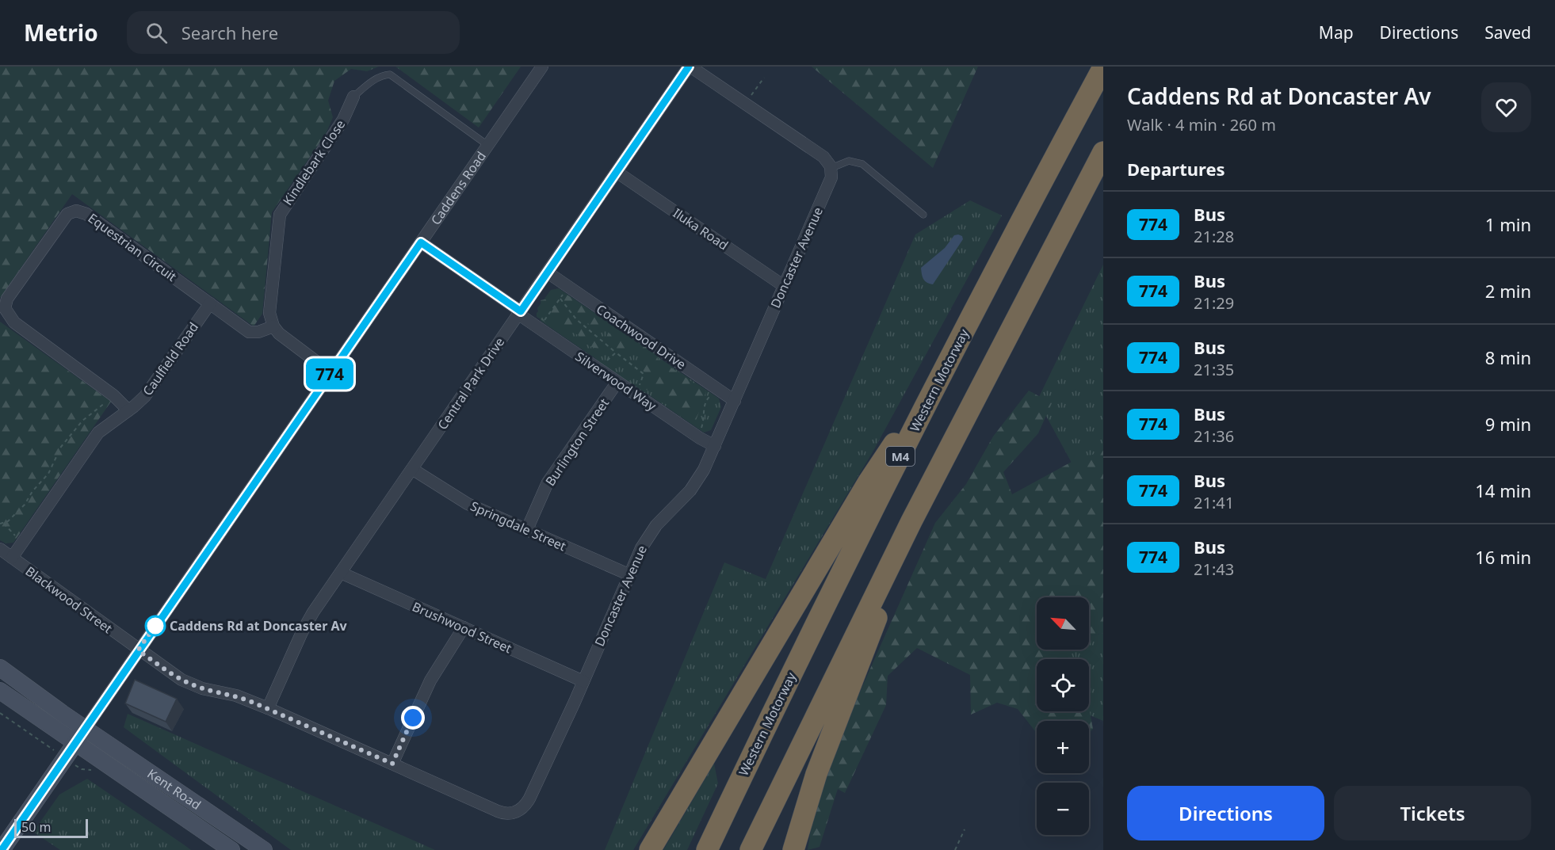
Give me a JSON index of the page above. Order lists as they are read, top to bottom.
{
  "streets": {
    "highway": ["Western Motorway", "M4"],
    "main road": ["Caddens Road", "Kent Road"],
    "street": [
      "Kindlebark Close",
      "Iluka Road",
      "Equestrian Circuit",
      "Doncaster Avenue",
      "Coachwood Drive",
      "Caulfield Road",
      "Silverwood Way",
      "Central Park Drive",
      "Burlington Street",
      "Springdale Street",
      "Blackwood Street",
      "Brushwood Street"
    ]
  },
  "crossings": [
    ["Caddens Road", "Doncaster Avenue"],
    ["Caddens Road", "Silverwood Way"],
    ["Caddens Road", "Blackwood Street"],
    ["Caddens Road", "Kent Road"],
    ["Iluka Road", "Doncaster Avenue"],
    ["Iluka Road", "Central Park Drive"],
    ["Equestrian Circuit", "Caulfield Road"],
    ["Doncaster Avenue", "Coachwood Drive"],
    ["Doncaster Avenue", "Silverwood Way"],
    ["Doncaster Avenue", "Central Park Drive"],
    ["Doncaster Avenue", "Springdale Street"],
    ["Doncaster Avenue", "Blackwood Street"],
    ["Doncaster Avenue", "Brushwood Street"],
    ["Coachwood Drive", "Central Park Drive"],
    ["Caulfield Road", "Blackwood Street"],
    ["Silverwood Way", "Central Park Drive"],
    ["Silverwood Way", "Burlington Street"],
    ["Central Park Drive", "Springdale Street"],
    ["Central Park Drive", "Brushwood Street"],
    ["Burlington Street", "Springdale Street"]
  ],
  "places": ["Caddens Rd at Doncaster Av"],
  "lines": ["bus line 774"],
  "scale_bar": "50 m",
  "north": "top left",
  "page": {
    "header": "Metrio",
    "search": "Search here",
    "nav": ["Map", "Directions", "Saved"],
    "on_map": "774",
    "heading": [
      ["Caddens Rd at Doncaster Av", "Walk · 4 min · 260 m"],
      "Departures"
    ],
    "list": [
      {
        "mark": "774",
        "name": "Bus",
        "note": "21:28",
        "value": "1 min"
      },
      {
        "mark": "774",
        "name": "Bus",
        "note": "21:29",
        "value": "2 min"
      },
      {
        "mark": "774",
        "name": "Bus",
        "note": "21:35",
        "value": "8 min"
      },
      {
        "mark": "774",
        "name": "Bus",
        "note": "21:36",
        "value": "9 min"
      },
      {
        "mark": "774",
        "name": "Bus",
        "note": "21:41",
        "value": "14 min"
      },
      {
        "mark": "774",
        "name": "Bus",
        "note": "21:43",
        "value": "16 min"
      }
    ],
    "map_buttons": ["+", "−"],
    "buttons": ["Directions", "Tickets"],
    "scale": "50 m"
  }
}
